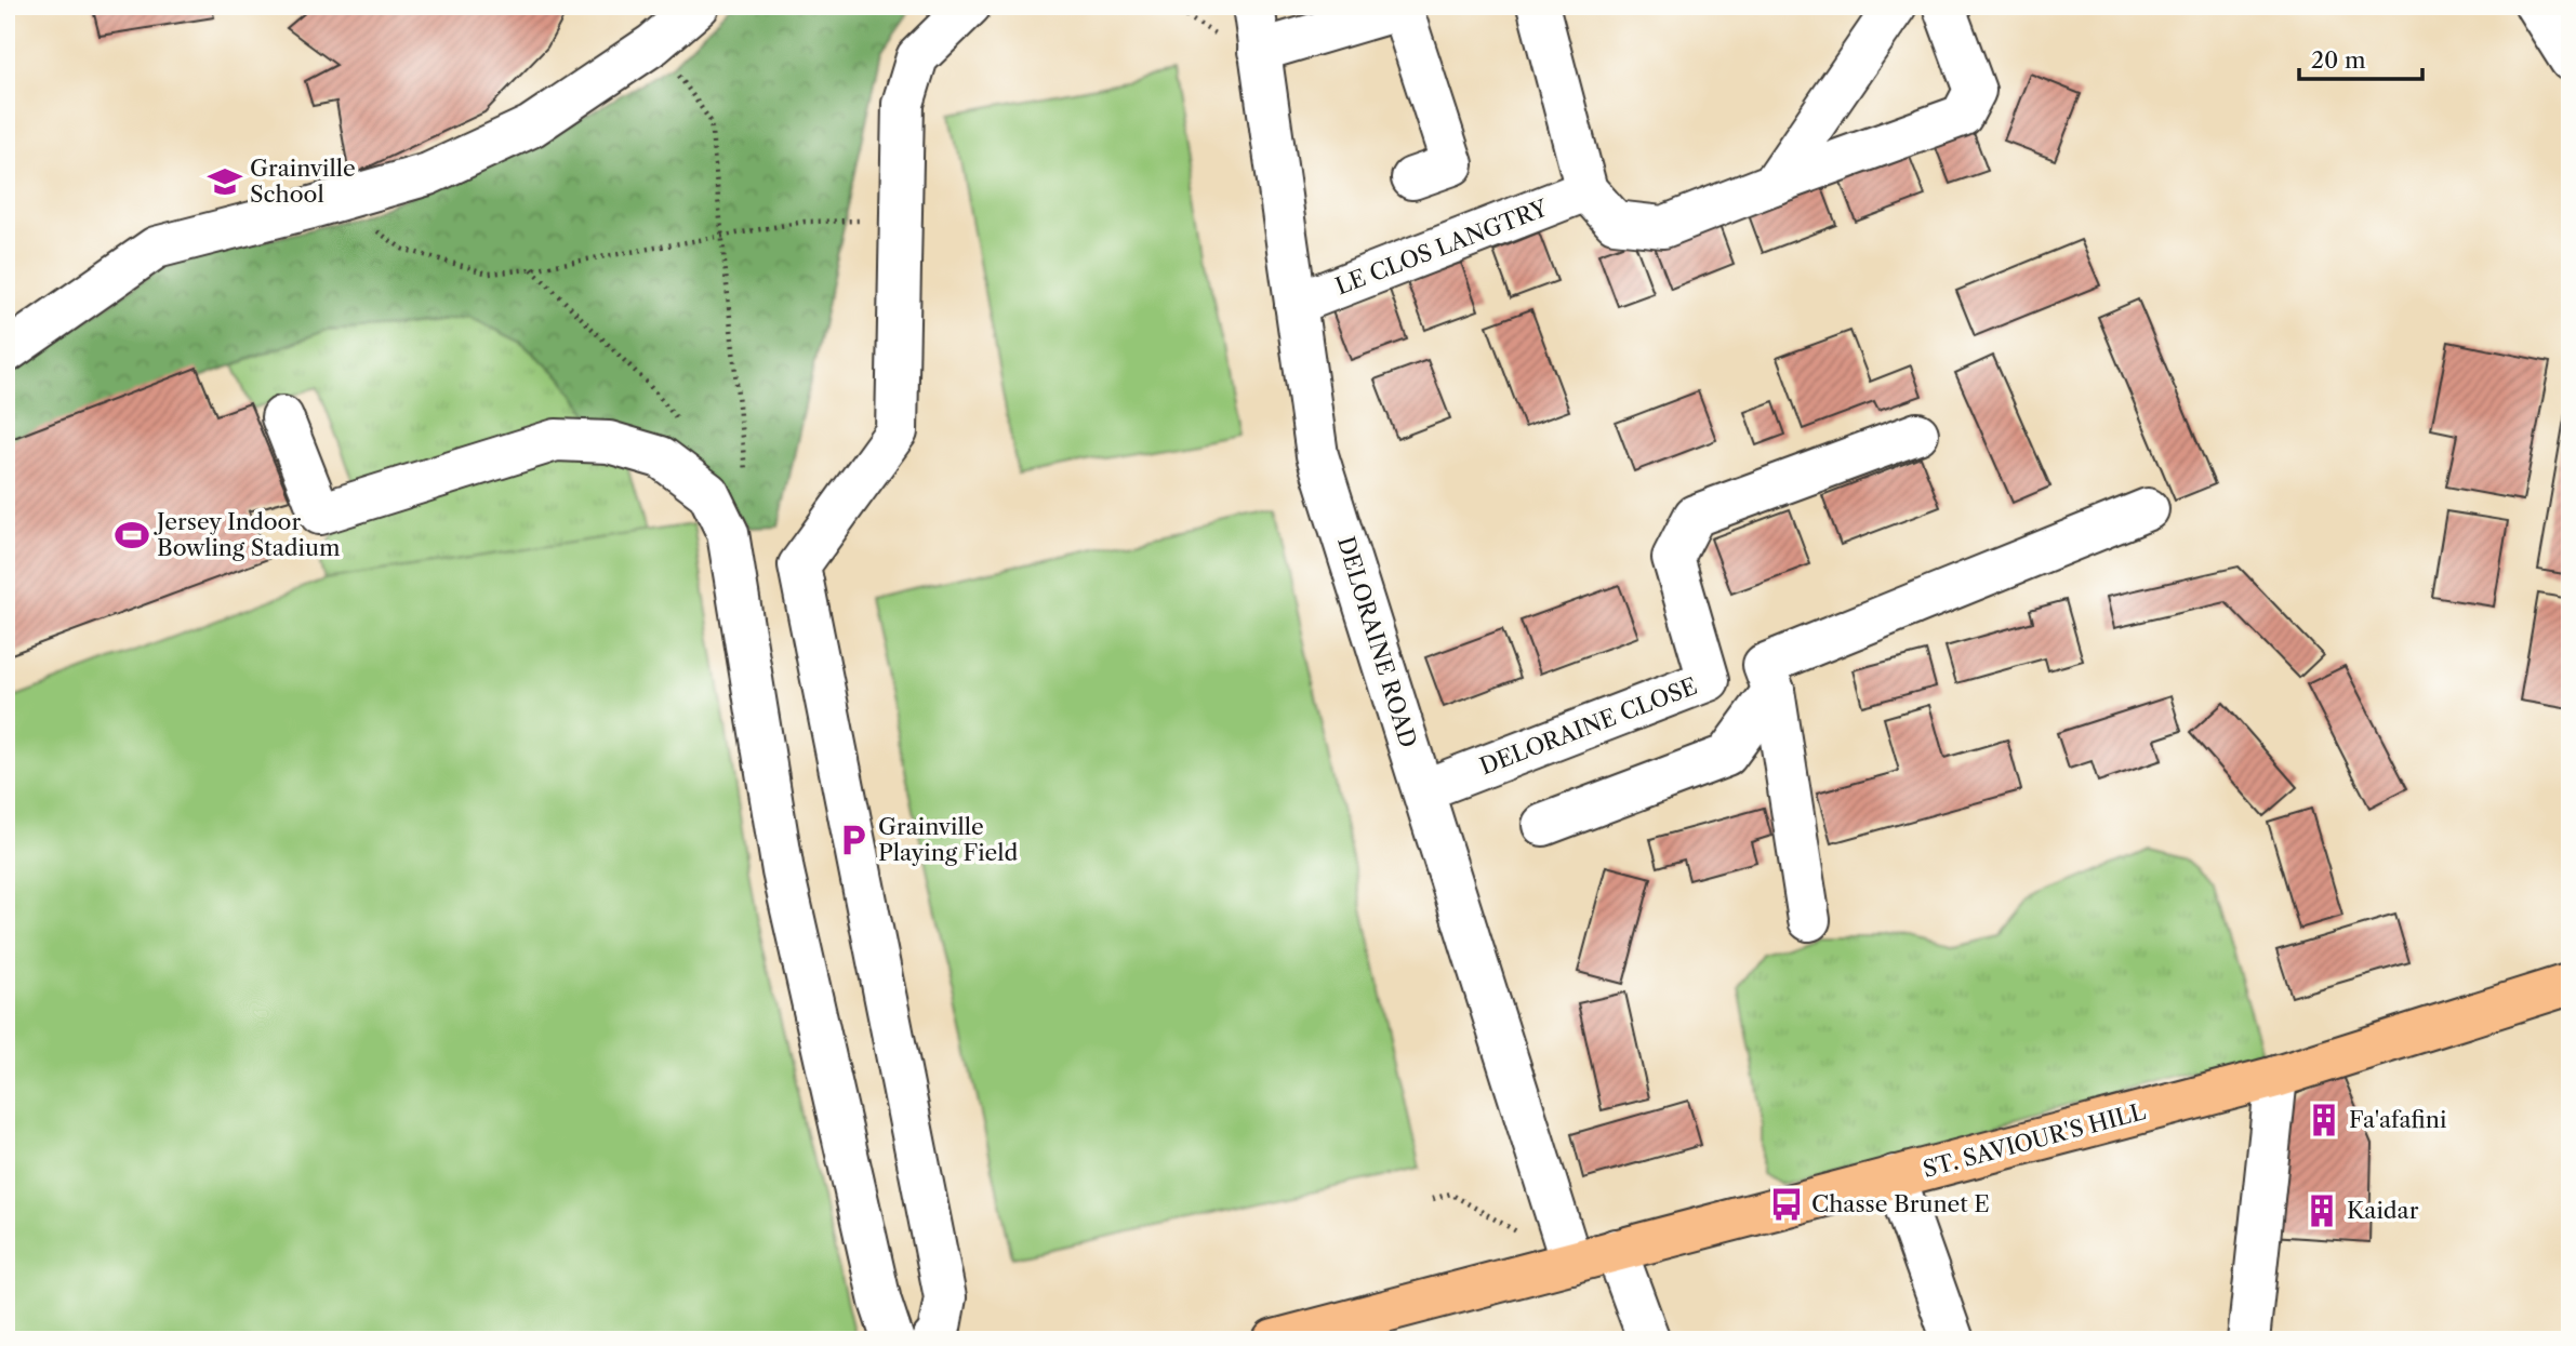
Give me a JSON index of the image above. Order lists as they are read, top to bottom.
{
  "streets": {
    "main road": ["ST. SAVIOUR'S HILL"],
    "street": ["LE CLOS LANGTRY", "DELORAINE ROAD", "DELORAINE CLOSE"]
  },
  "crossings": [
    ["LE CLOS LANGTRY", "DELORAINE ROAD"],
    ["DELORAINE ROAD", "DELORAINE CLOSE"],
    ["DELORAINE ROAD", "ST. SAVIOUR'S HILL"]
  ],
  "places": {
    "school or university": ["Grainville School"],
    "sports": ["Jersey Indoor Bowling Stadium"],
    "parking": ["Grainville Playing Field"],
    "building": ["Fa'afafini", "Kaidar"],
    "bus stop": ["Chasse Brunet E"]
  },
  "scale_bar": "20 m"
}
